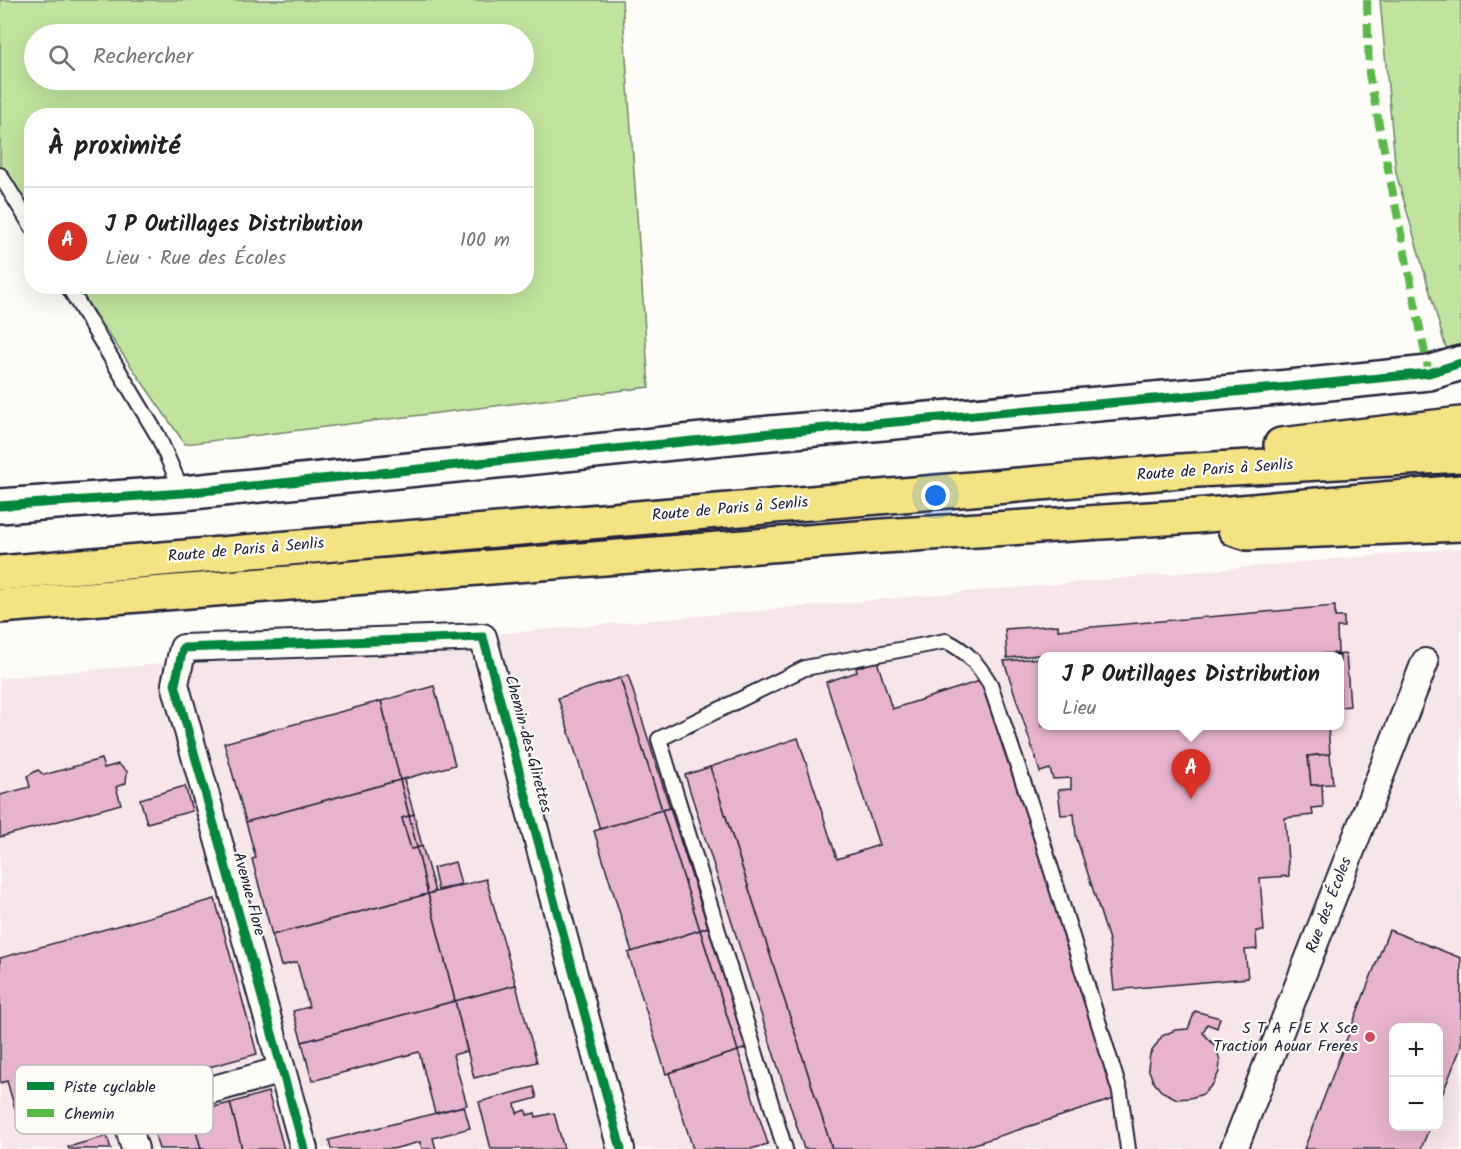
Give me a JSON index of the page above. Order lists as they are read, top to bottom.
{
  "streets": {
    "main road": ["Route de Paris à Senlis"],
    "street": ["Chemin des Glirettes", "Avenue Flore", "Rue des Écoles"]
  },
  "crossings": [
    ["Chemin des Glirettes", "Avenue Flore"]
  ],
  "places": ["S T A F E X Sce Traction Aouar Freres"],
  "legend": ["Piste cyclable", "Chemin"],
  "page": {
    "search": "Rechercher",
    "heading": "À proximité",
    "list": [
      {
        "mark": "A",
        "name": "J P Outillages Distribution",
        "note": "Lieu · Rue des Écoles",
        "value": "100 m"
      }
    ],
    "popup": ["J P Outillages Distribution", "Lieu"],
    "pins": "A",
    "map_buttons": ["+", "−"]
  }
}
